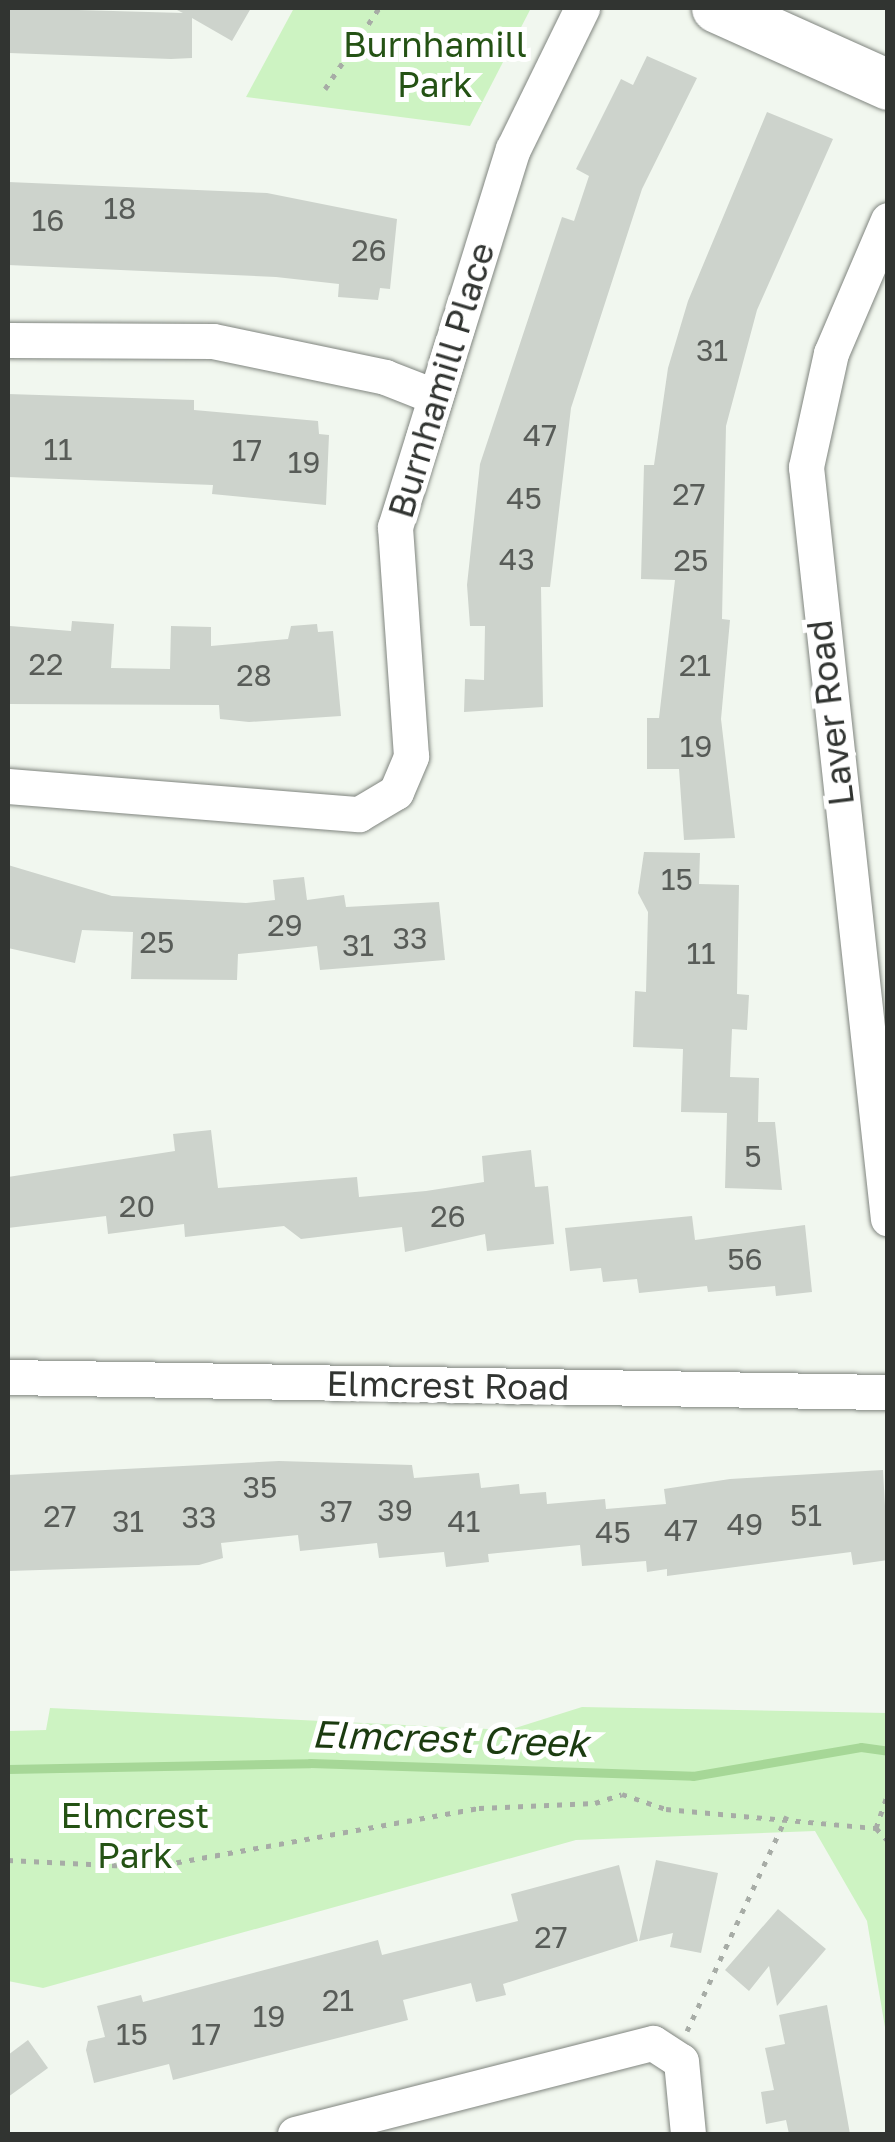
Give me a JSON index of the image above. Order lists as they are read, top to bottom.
{
  "streets": {
    "street": ["Burnhamill Place", "Laver Road", "Elmcrest Road"]
  },
  "water": ["Elmcrest Creek"],
  "parks": ["Burnhamill Park", "Elmcrest Park"],
  "house_numbers": [
    "18",
    "16",
    "26",
    "31",
    "47",
    "11",
    "17",
    "19",
    "27",
    "45",
    "43",
    "25",
    "22",
    "21",
    "28",
    "19",
    "15",
    "29",
    "33",
    "25",
    "31",
    "11",
    "5",
    "20",
    "26",
    "56",
    "35",
    "39",
    "37",
    "51",
    "27",
    "33",
    "31",
    "41",
    "49",
    "47",
    "45",
    "27",
    "21",
    "19",
    "15",
    "17"
  ]
}
